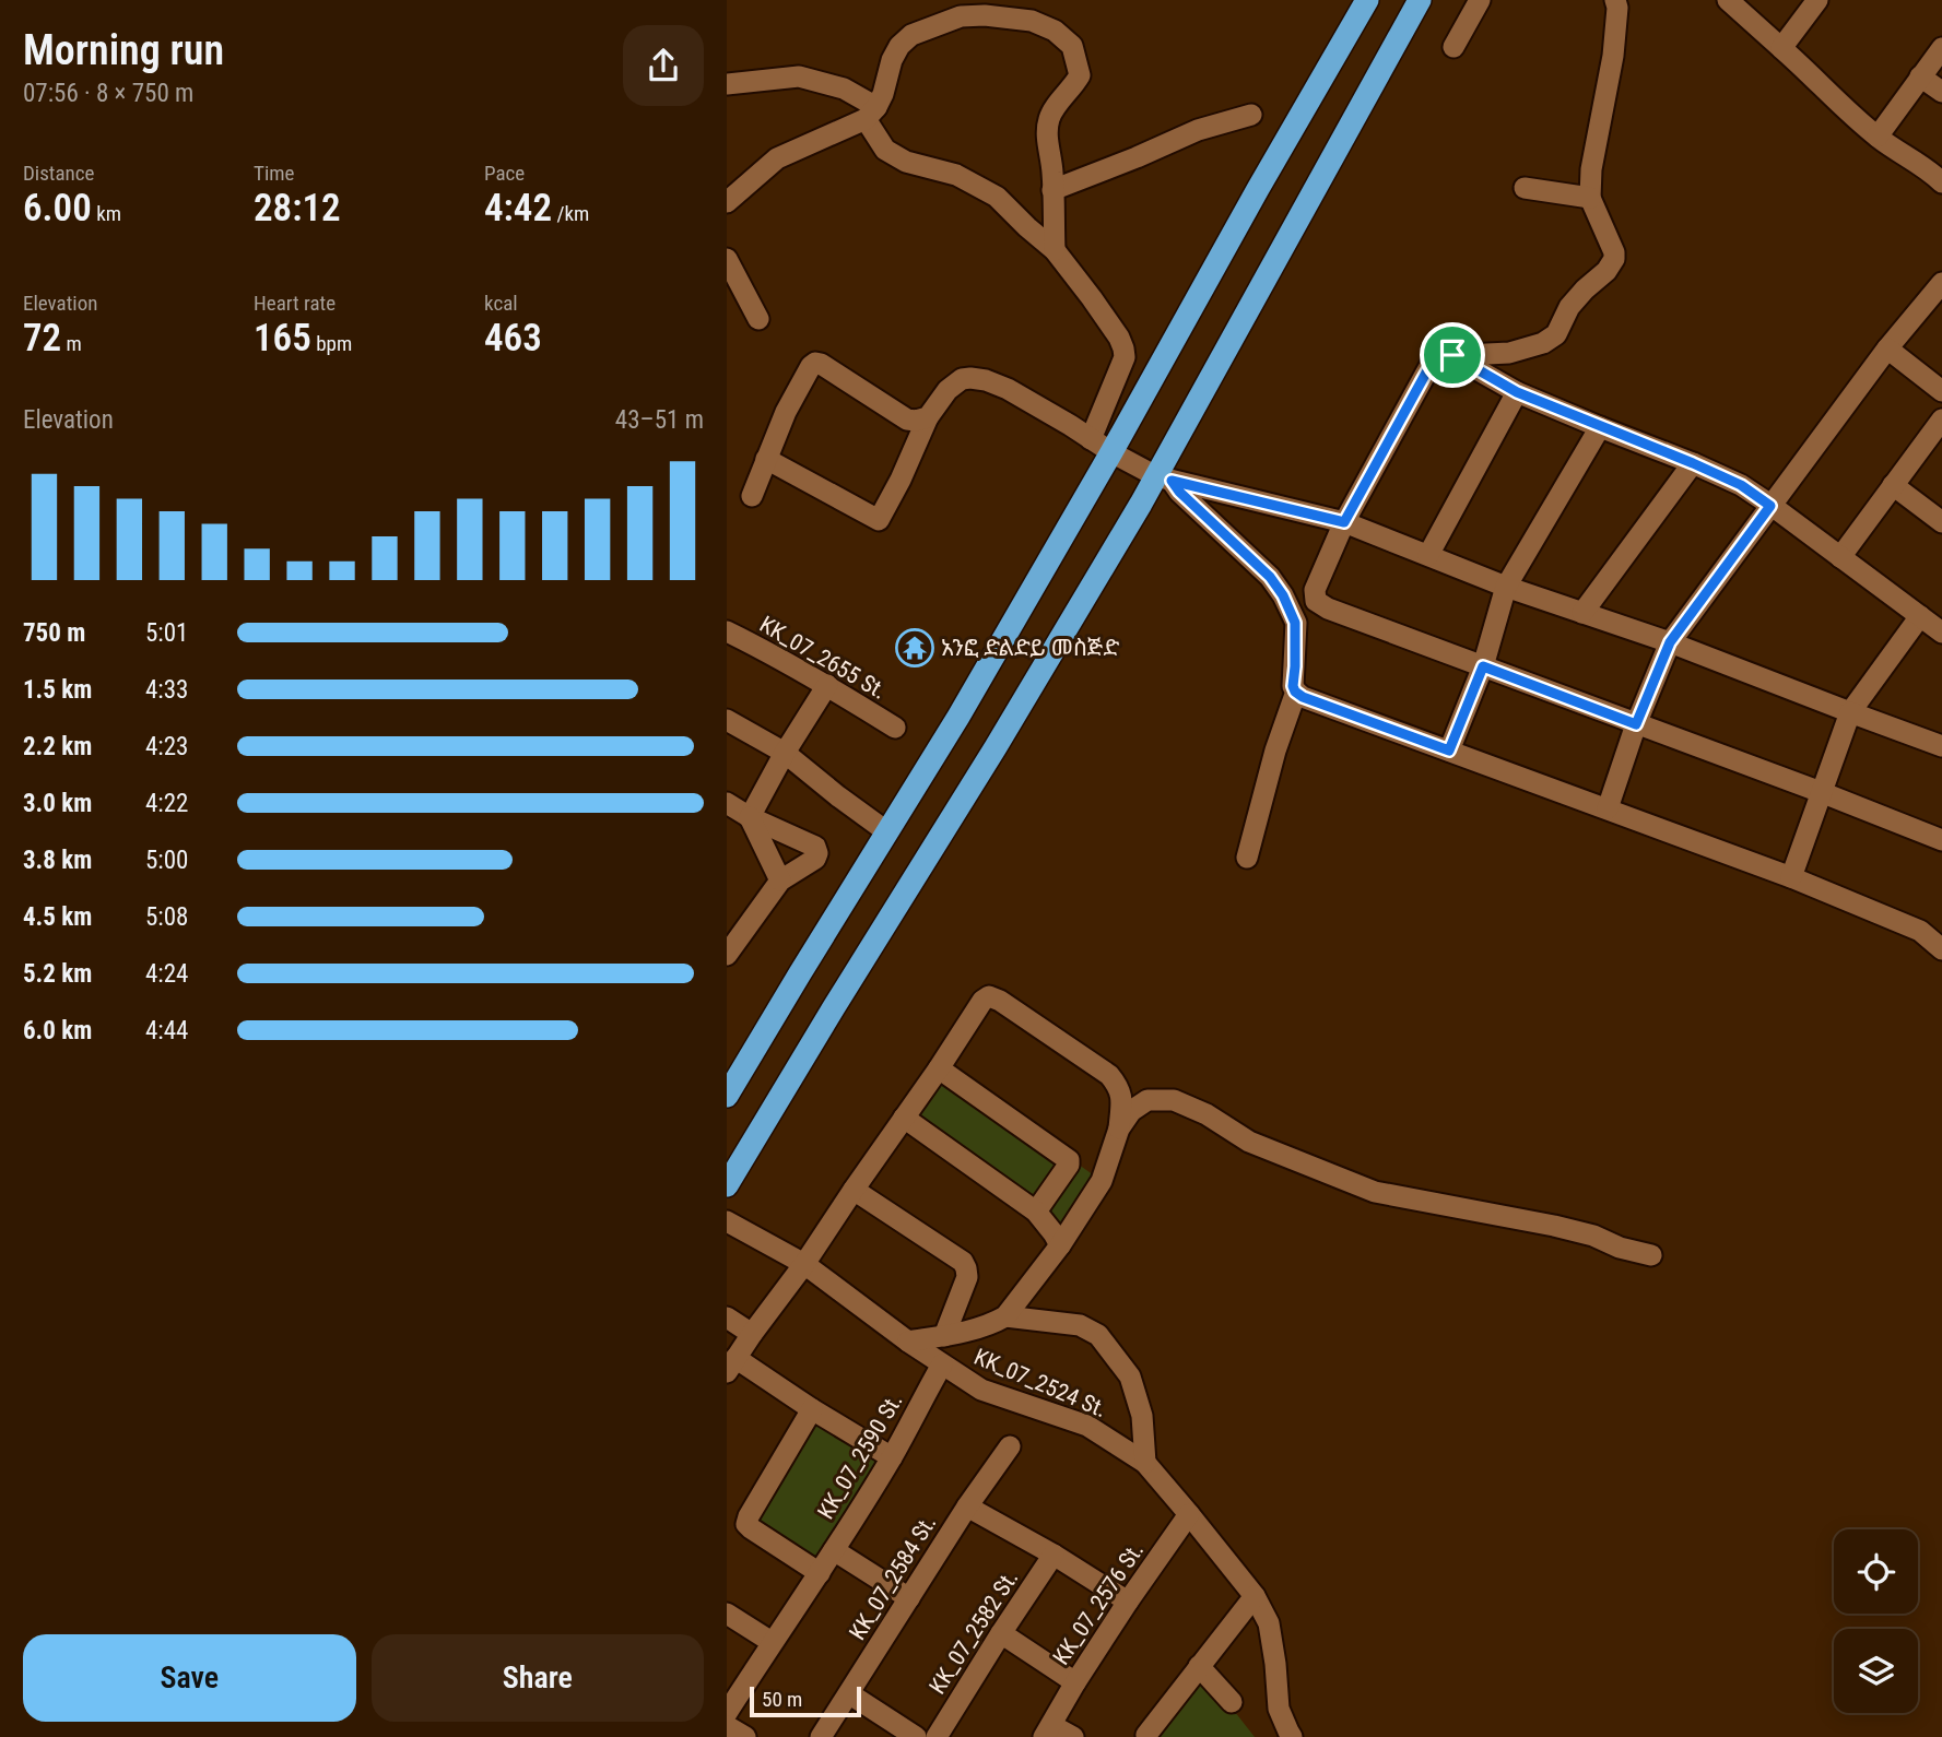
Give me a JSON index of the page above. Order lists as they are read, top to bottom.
{
  "streets": {
    "street": [
      "KK_07_2655 St.",
      "KK_07_2524 St.",
      "KK_07_2590 St.",
      "KK_07_2584 St.",
      "KK_07_2576 St.",
      "KK_07_2582 St."
    ]
  },
  "crossings": [
    ["KK_07_2524 St.", "KK_07_2590 St."],
    ["KK_07_2524 St.", "KK_07_2576 St."]
  ],
  "places": {
    "temple": ["አንፎ ድልድይ መስጅድ"]
  },
  "scale_bar": "50 m",
  "page": {
    "heading": ["Morning run", "07:56 · 8 × 750 m"],
    "stats": [
      ["Distance", "6.00 km"],
      ["Time", "28:12"],
      ["Pace", "4:42 /km"],
      ["Elevation", "72 m"],
      ["Heart rate", "165 bpm"],
      ["kcal", "463"]
    ],
    "chart": ["Elevation", "43–51 m"],
    "list": [
      {
        "name": "750 m",
        "note": "5:01"
      },
      {
        "name": "1.5 km",
        "note": "4:33"
      },
      {
        "name": "2.2 km",
        "note": "4:23"
      },
      {
        "name": "3.0 km",
        "note": "4:22"
      },
      {
        "name": "3.8 km",
        "note": "5:00"
      },
      {
        "name": "4.5 km",
        "note": "5:08"
      },
      {
        "name": "5.2 km",
        "note": "4:24"
      },
      {
        "name": "6.0 km",
        "note": "4:44"
      }
    ],
    "buttons": ["Save", "Share"],
    "scale": "50 m"
  }
}
